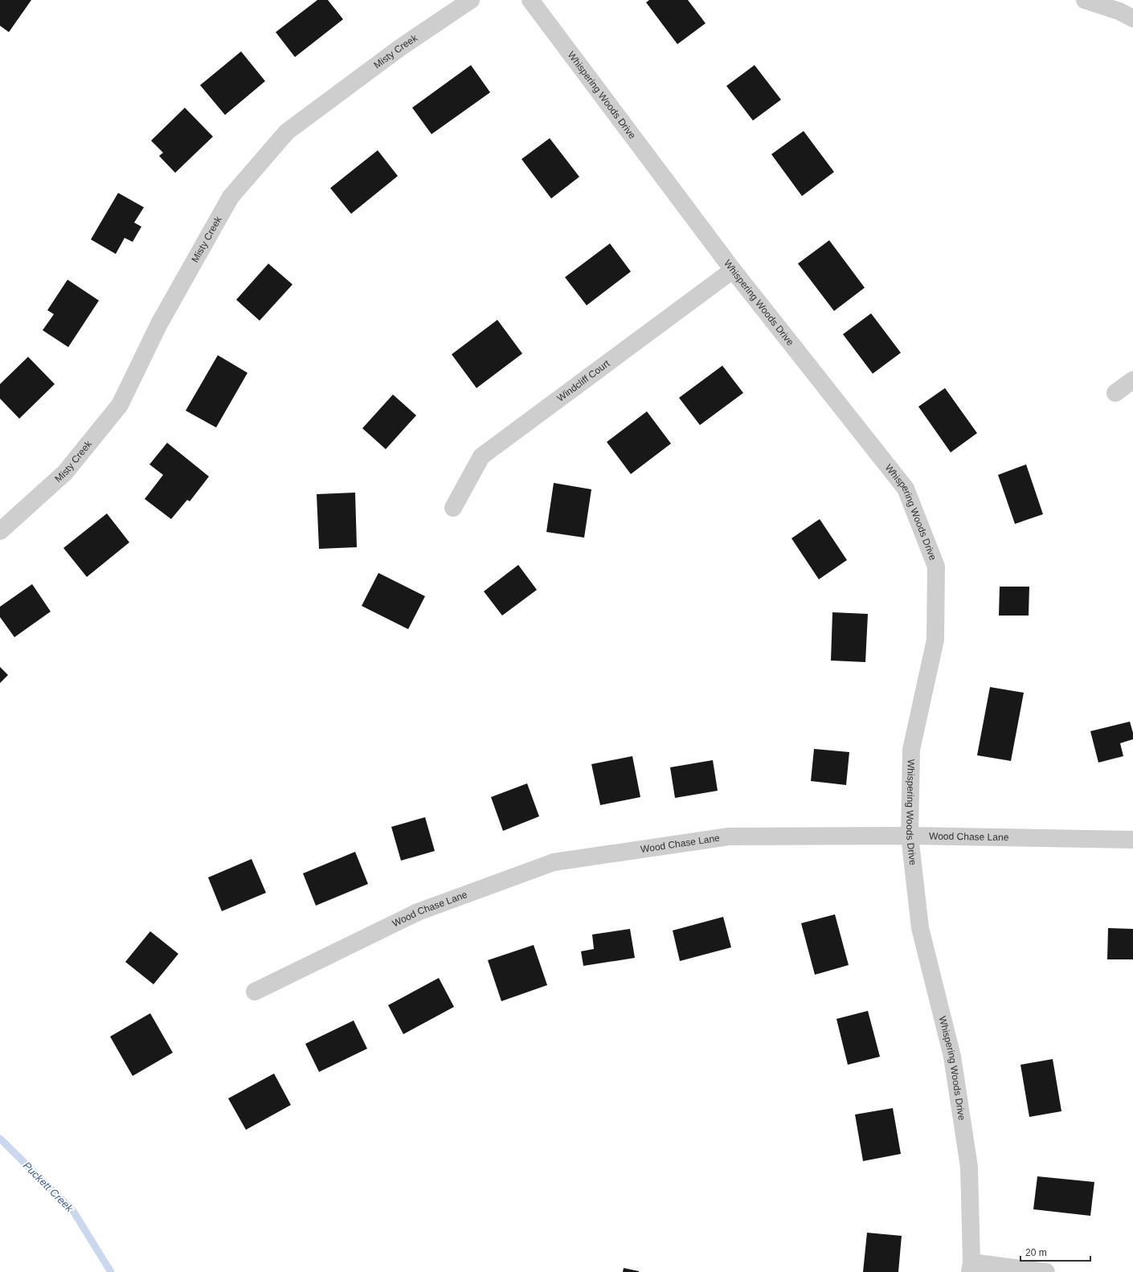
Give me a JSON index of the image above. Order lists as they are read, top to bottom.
{
  "streets": {
    "street": [
      "Misty Creek",
      "Whispering Woods Drive",
      "Windcliff Court",
      "Wood Chase Lane"
    ]
  },
  "crossings": [
    ["Whispering Woods Drive", "Windcliff Court"],
    ["Whispering Woods Drive", "Wood Chase Lane"]
  ],
  "water": ["Puckett Creek"],
  "scale_bar": "20 m"
}
